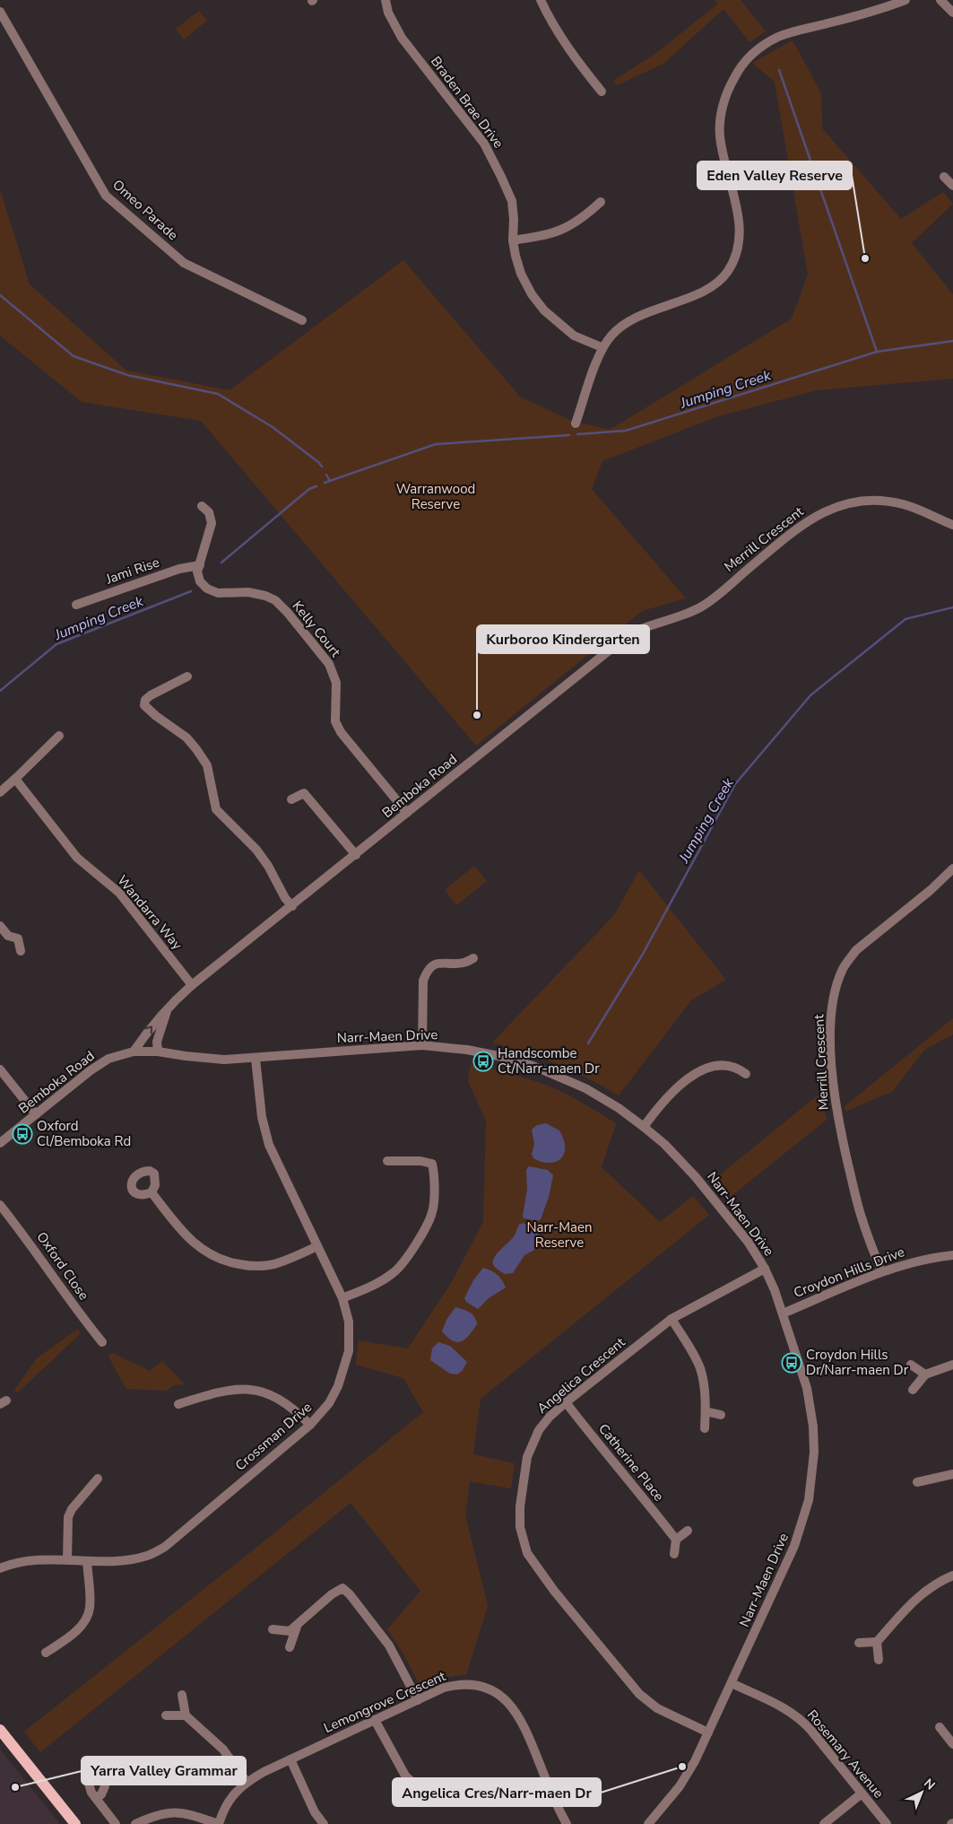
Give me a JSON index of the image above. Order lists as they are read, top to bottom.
{
  "streets": {
    "street": [
      "Braden Brae Drive",
      "Omeo Parade",
      "Merrill Crescent",
      "Jami Rise",
      "Kelly Court",
      "Bemboka Road",
      "Wandarra Way",
      "Narr-Maen Drive",
      "Oxford Close",
      "Croydon Hills Drive",
      "Angelica Crescent",
      "Crossman Drive",
      "Catherine Place",
      "Lemongrove Crescent",
      "Rosemary Avenue"
    ]
  },
  "crossings": [
    ["Merrill Crescent", "Bemboka Road"],
    ["Merrill Crescent", "Croydon Hills Drive"],
    ["Jami Rise", "Kelly Court"],
    ["Kelly Court", "Bemboka Road"],
    ["Bemboka Road", "Wandarra Way"],
    ["Bemboka Road", "Narr-Maen Drive"],
    ["Narr-Maen Drive", "Croydon Hills Drive"],
    ["Narr-Maen Drive", "Angelica Crescent"],
    ["Narr-Maen Drive", "Crossman Drive"],
    ["Narr-Maen Drive", "Rosemary Avenue"],
    ["Angelica Crescent", "Catherine Place"]
  ],
  "water": ["Jumping Creek"],
  "parks": ["Warranwood Reserve", "Narr-Maen Reserve"],
  "places": {
    "other": [
      "Eden Valley Reserve",
      "Kurboroo Kindergarten",
      "Angelica Cres/Narr-maen Dr",
      "Yarra Valley Grammar"
    ],
    "bus stop": ["Handscombe Ct/Narr-maen Dr", "Oxford Cl/Bemboka Rd", "Croydon Hills Dr/Narr-maen Dr"]
  },
  "north": "top right"
}
